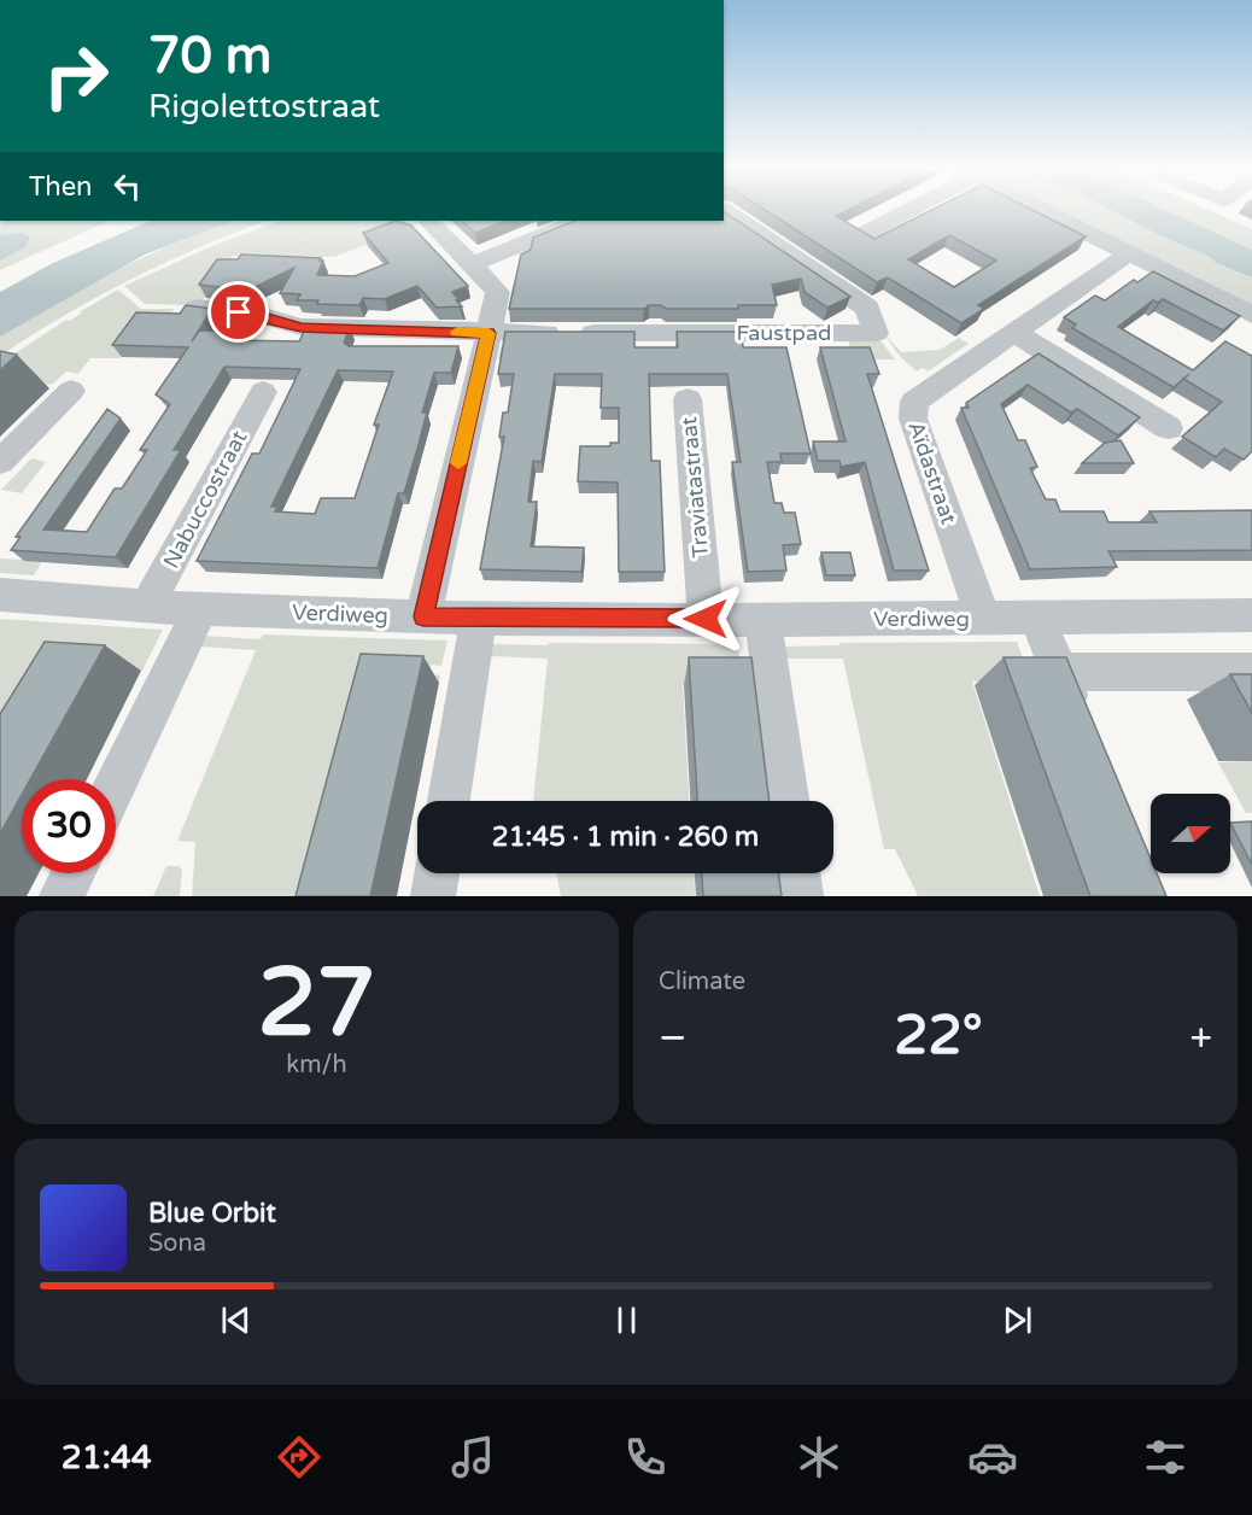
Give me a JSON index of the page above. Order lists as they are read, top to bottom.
{
  "streets": {
    "street": [
      "Faustpad",
      "Aïdastraat",
      "Traviatastraat",
      "Nabuccostraat",
      "Verdiweg"
    ]
  },
  "crossings": [
    ["Aïdastraat", "Verdiweg"],
    ["Traviatastraat", "Verdiweg"],
    ["Nabuccostraat", "Verdiweg"]
  ],
  "north": "right",
  "page": {
    "turn": ["70 m", "Rigolettostraat"],
    "then": "Then",
    "limit": "30",
    "trip": "21:45 · 1 min · 260 m",
    "tile": [
      ["27", "km/h"],
      "Climate"
    ],
    "heat": ["−", "22°", "+"],
    "song": ["Blue Orbit", "Sona"],
    "tabs": "21:44"
  }
}
